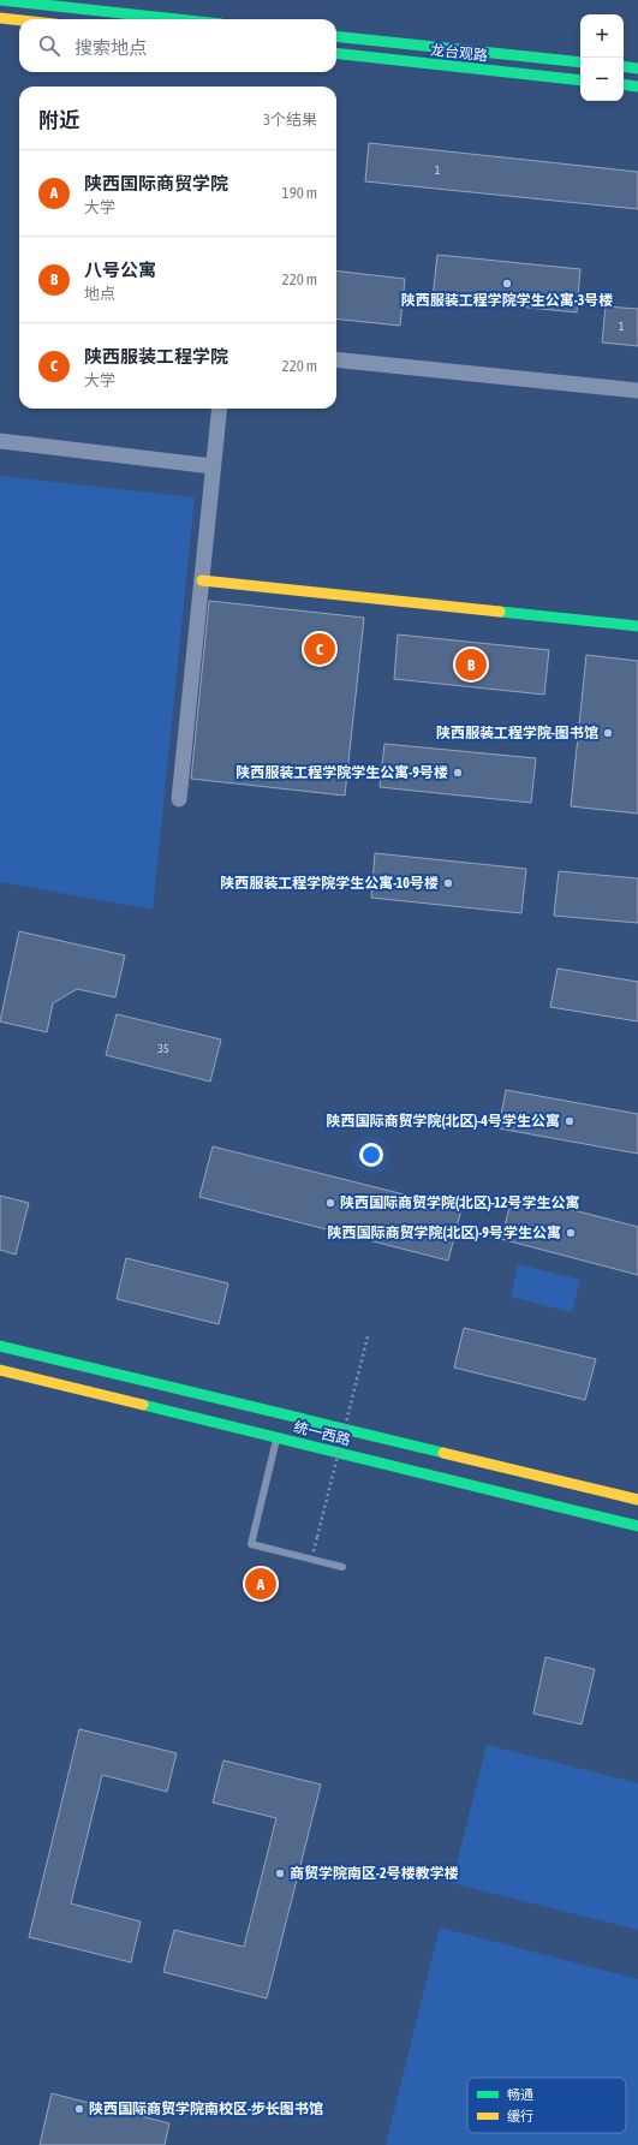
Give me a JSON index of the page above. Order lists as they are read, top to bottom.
{
  "streets": {
    "main road": ["龙台观路", "统一西路"]
  },
  "places": [
    "陕西服装工程学院学生公寓-3号楼",
    "陕西服装工程学院-图书馆",
    "陕西服装工程学院学生公寓-9号楼",
    "陕西服装工程学院学生公寓-10号楼",
    "陕西国际商贸学院(北区)-4号学生公寓",
    "陕西国际商贸学院(北区)-12号学生公寓",
    "陕西国际商贸学院(北区)-9号学生公寓",
    "商贸学院南区-2号楼教学楼",
    "陕西国际商贸学院南校区-步长图书馆"
  ],
  "house_numbers": ["1", "1", "35"],
  "legend": ["畅通", "缓行"],
  "page": {
    "map_buttons": ["+", "−"],
    "search": "搜索地点",
    "heading": ["附近", "3个结果"],
    "list": [
      {
        "mark": "A",
        "name": "陕西国际商贸学院",
        "note": "大学",
        "value": "190 m"
      },
      {
        "mark": "B",
        "name": "八号公寓",
        "note": "地点",
        "value": "220 m"
      },
      {
        "mark": "C",
        "name": "陕西服装工程学院",
        "note": "大学",
        "value": "220 m"
      }
    ],
    "pins": ["C", "B", "A"]
  }
}
